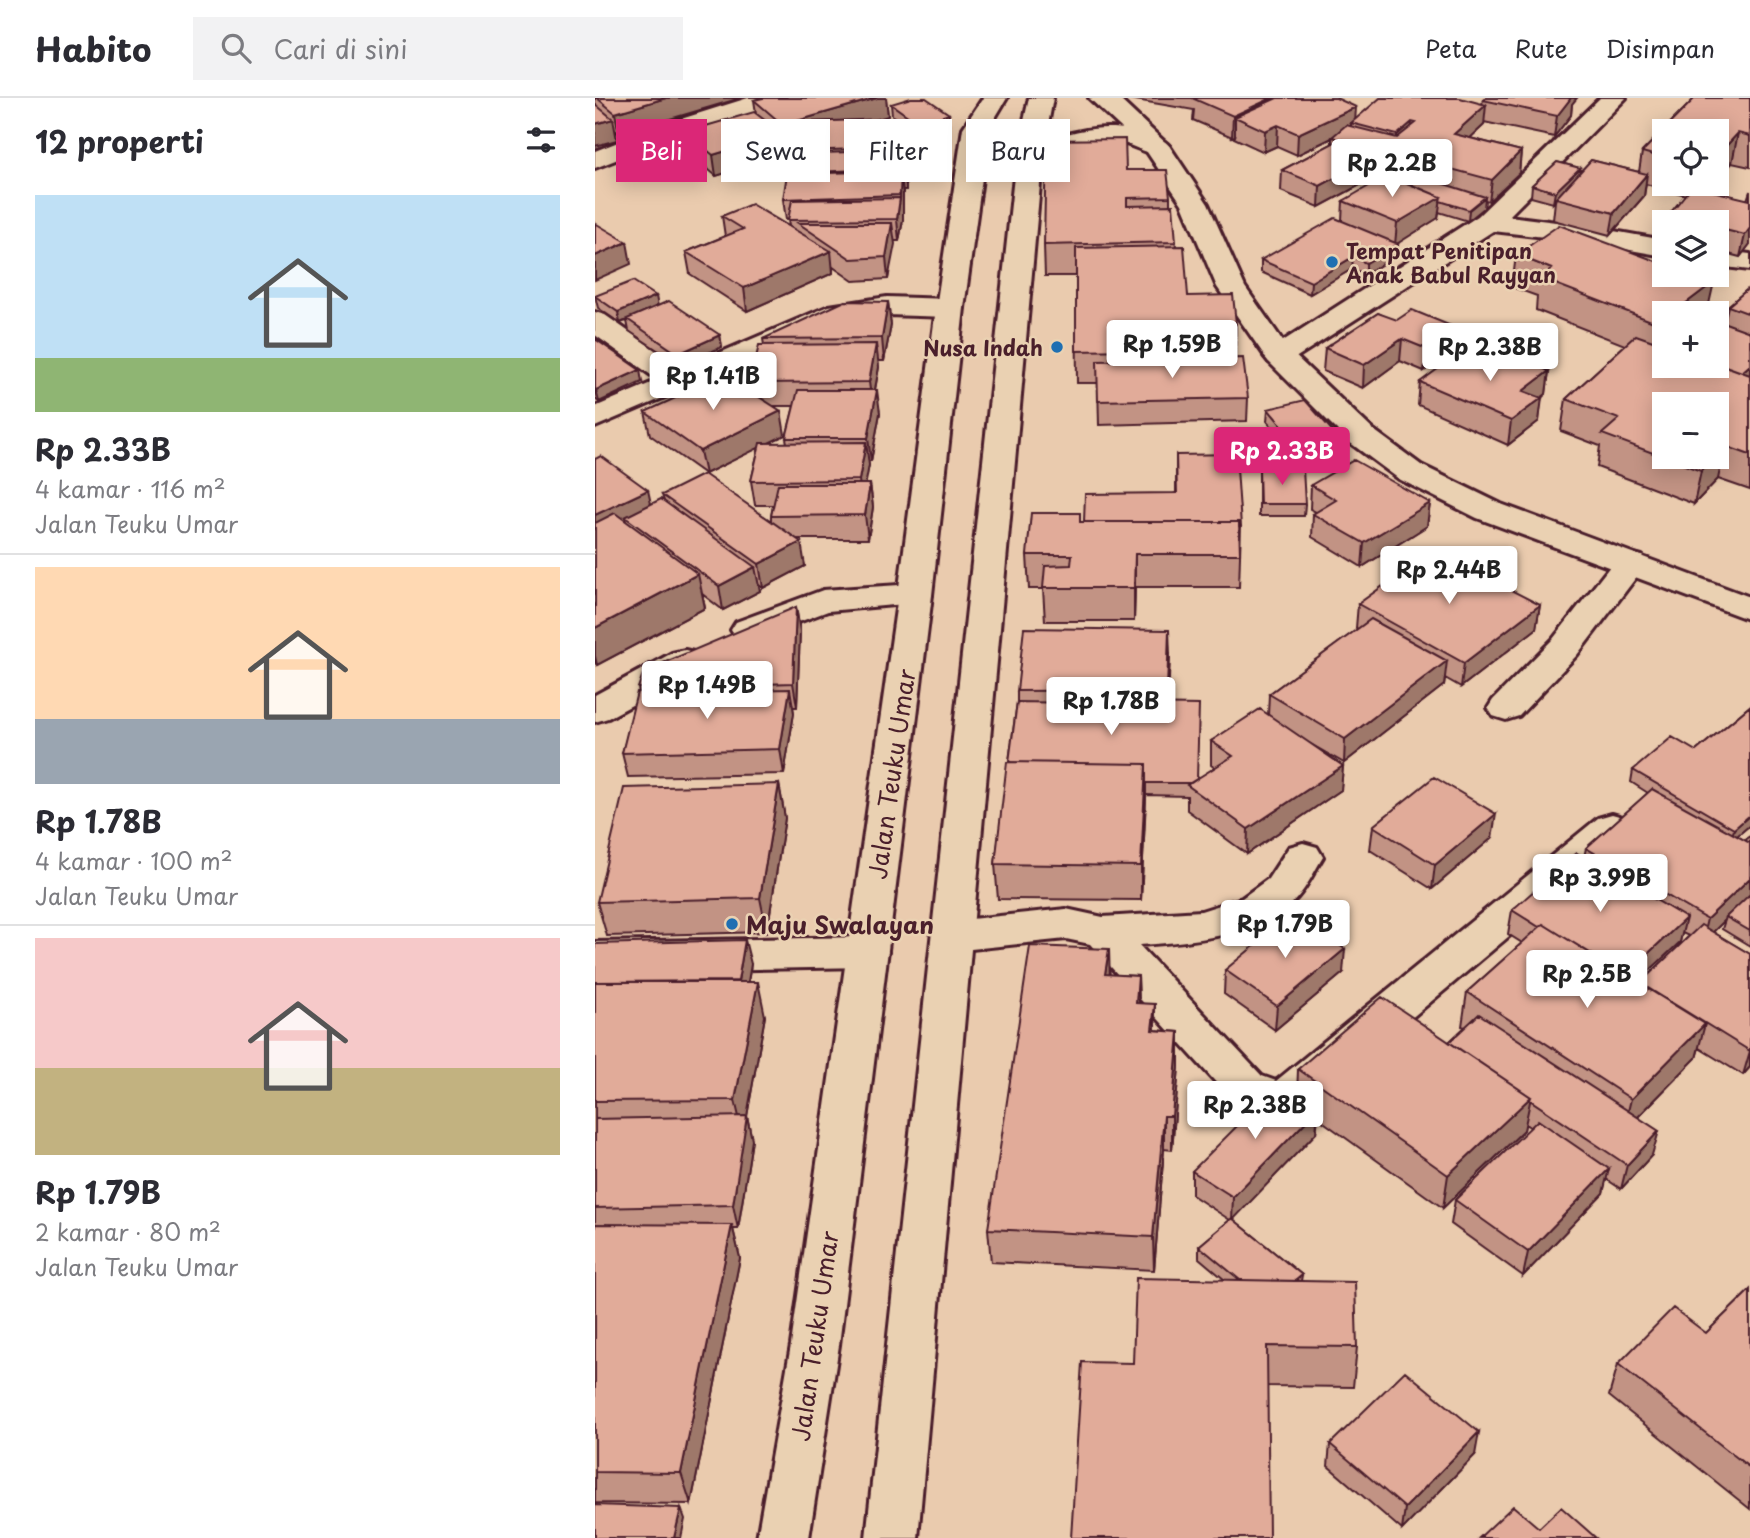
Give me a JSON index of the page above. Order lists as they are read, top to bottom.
{
  "streets": {
    "main road": ["Jalan Teuku Umar"]
  },
  "places": ["Tempat Penitipan Anak Babul Rayyan", "Nusa Indah", "Maju Swalayan"],
  "page": {
    "header": "Habito",
    "search": "Cari di sini",
    "nav": ["Peta", "Rute", "Disimpan"],
    "heading": "12 properti",
    "map_buttons": ["+", "−"],
    "chip": [
      "Beli",
      "Sewa",
      "Filter",
      "Baru"
    ],
    "price": [
      "Rp 2.2B",
      "Rp 1.59B",
      "Rp 2.38B",
      "Rp 1.41B",
      "Rp 2.33B",
      "Rp 2.44B",
      "Rp 1.49B",
      "Rp 1.78B",
      "Rp 3.99B",
      "Rp 1.79B",
      "Rp 2.5B",
      "Rp 2.38B"
    ],
    "list": [
      {
        "name": "Rp 2.33B",
        "note": "4 kamar · 116 m² · Jalan Teuku Umar"
      },
      {
        "name": "Rp 1.78B",
        "note": "4 kamar · 100 m² · Jalan Teuku Umar"
      },
      {
        "name": "Rp 1.79B",
        "note": "2 kamar · 80 m² · Jalan Teuku Umar"
      }
    ]
  }
}
